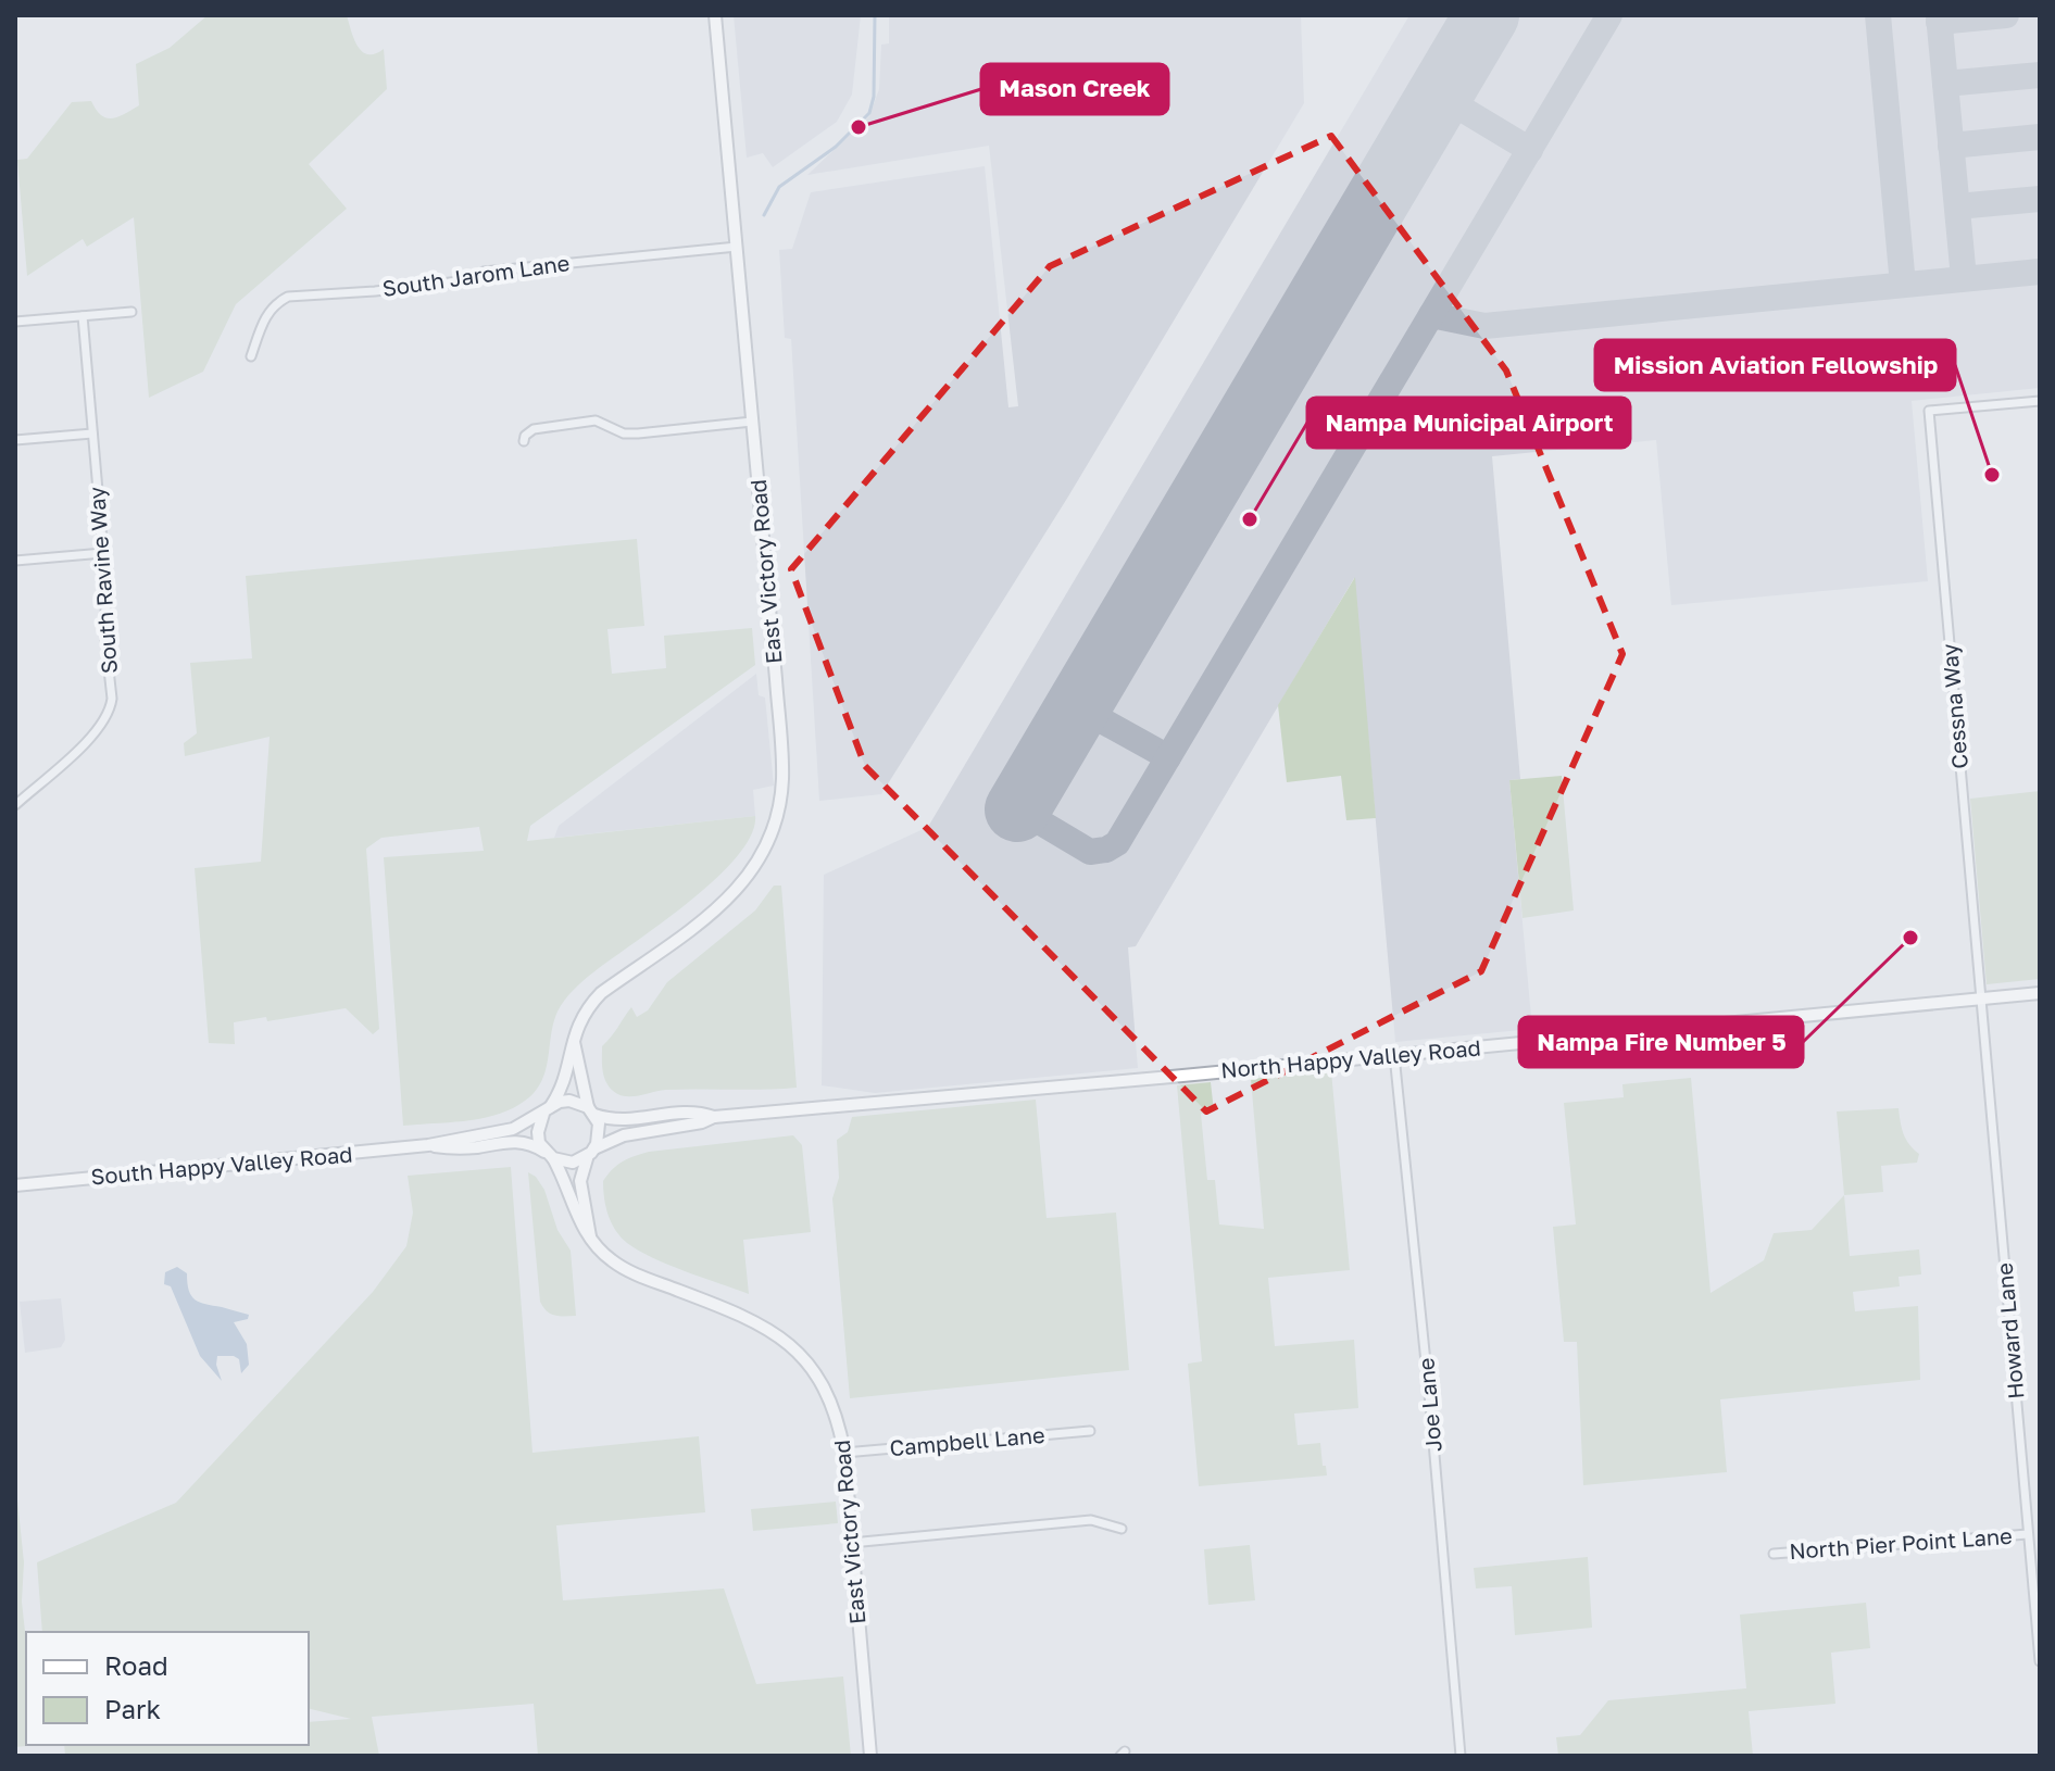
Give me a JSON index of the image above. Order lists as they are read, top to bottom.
{
  "streets": {
    "main road": ["East Victory Road", "North Happy Valley Road", "South Happy Valley Road"],
    "street": [
      "South Jarom Lane",
      "South Ravine Way",
      "Cessna Way",
      "Howard Lane",
      "Joe Lane",
      "Campbell Lane",
      "North Pier Point Lane"
    ]
  },
  "crossings": [
    ["South Jarom Lane", "East Victory Road"],
    ["East Victory Road", "North Happy Valley Road"],
    ["East Victory Road", "Campbell Lane"],
    ["Cessna Way", "North Happy Valley Road"],
    ["Cessna Way", "Howard Lane"],
    ["North Happy Valley Road", "Howard Lane"],
    ["North Happy Valley Road", "Joe Lane"],
    ["Howard Lane", "North Pier Point Lane"]
  ],
  "places": [
    "Mason Creek",
    "Mission Aviation Fellowship",
    "Nampa Municipal Airport",
    "Nampa Fire Number 5"
  ],
  "legend": ["Road", "Park"]
}
